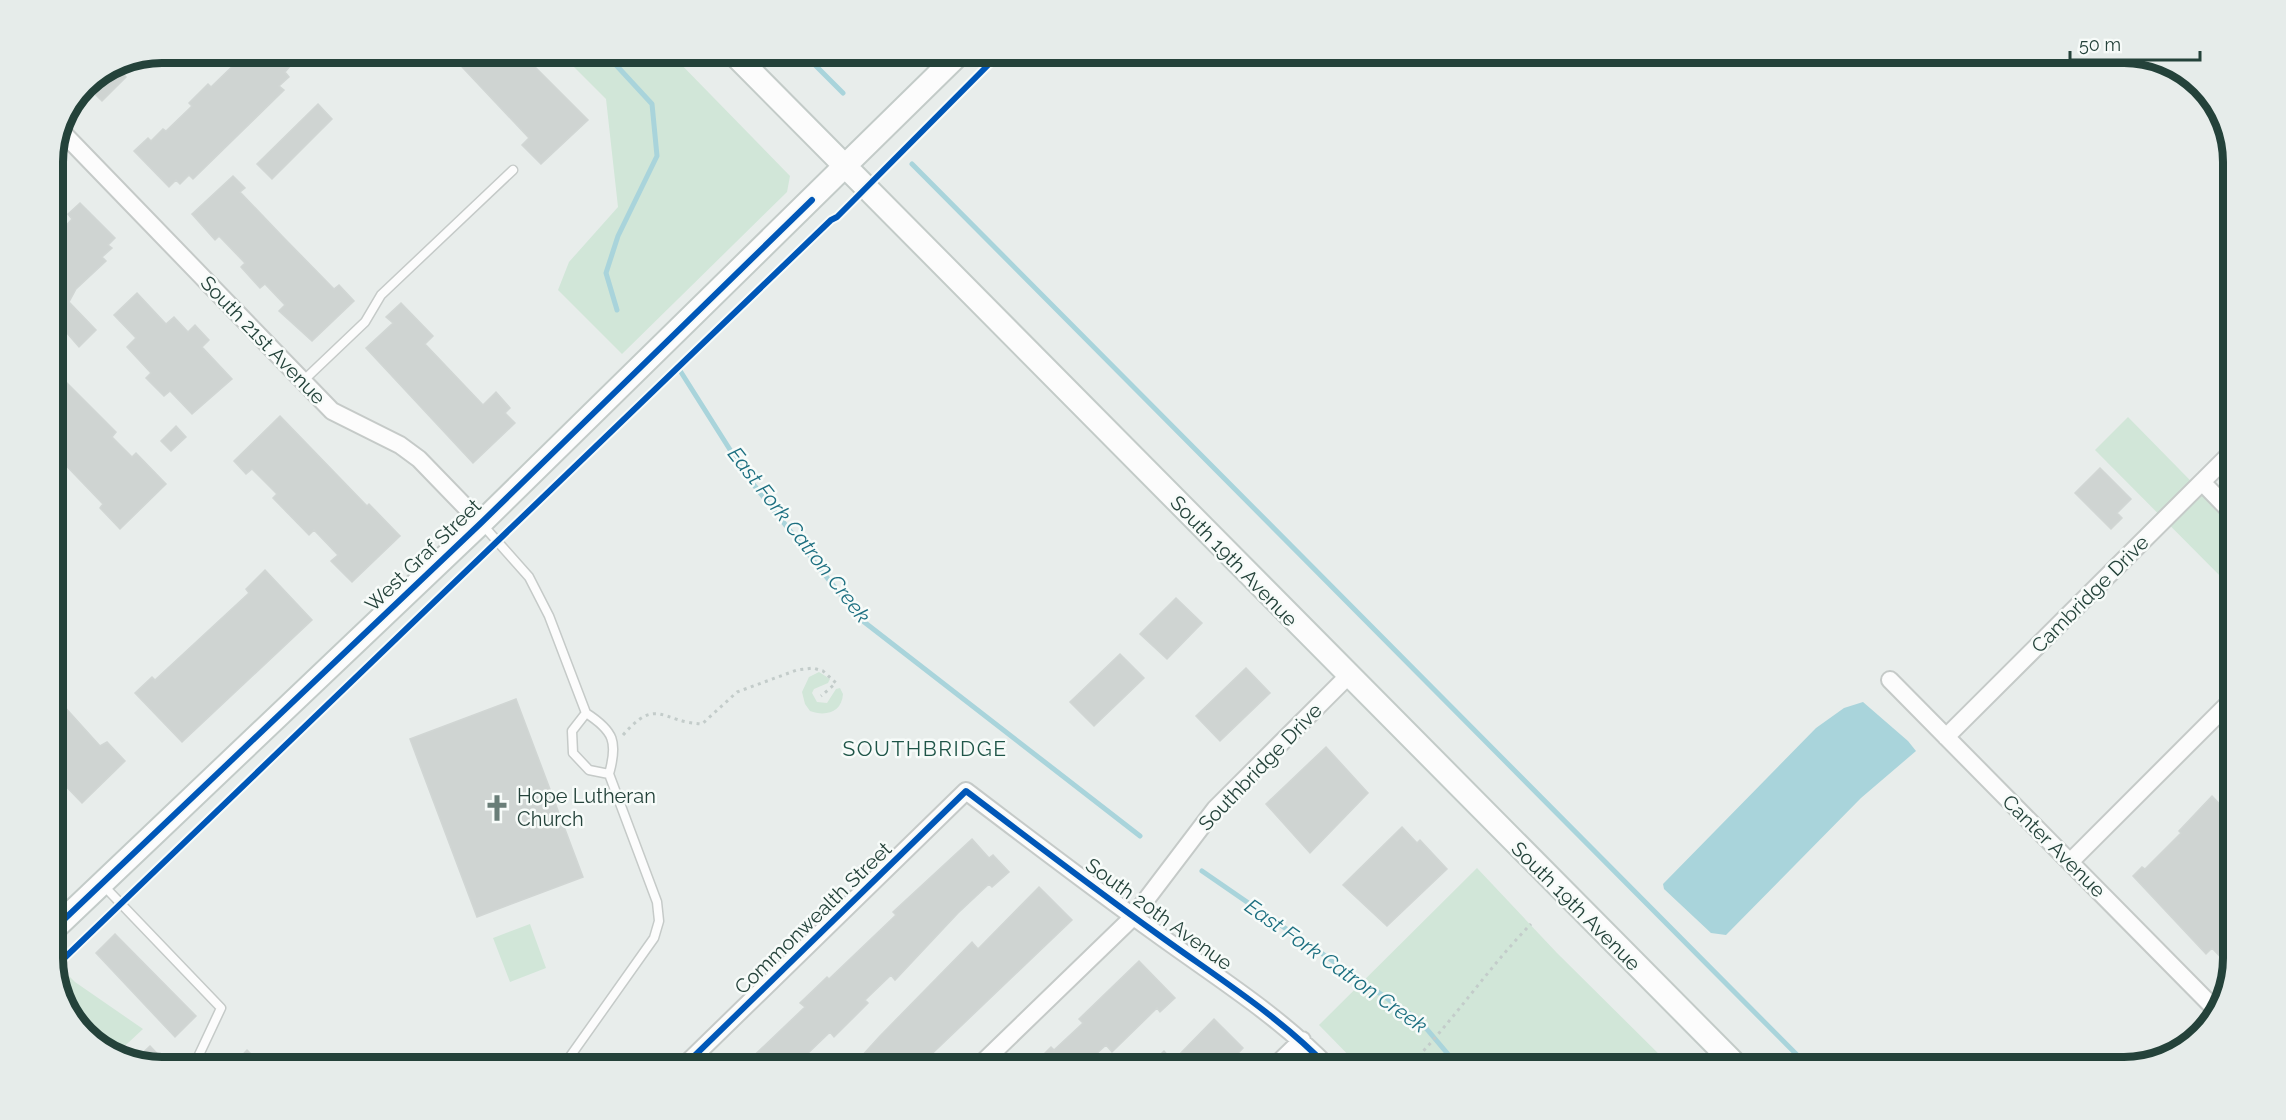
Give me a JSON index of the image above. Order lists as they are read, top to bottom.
{
  "streets": {
    "main road": ["West Graf Street", "South 19th Avenue"],
    "street": [
      "South 21st Avenue",
      "Cambridge Drive",
      "Southbridge Drive",
      "Canter Avenue",
      "South 20th Avenue",
      "Commonwealth Street"
    ]
  },
  "crossings": [
    ["South 21st Avenue", "West Graf Street"],
    ["West Graf Street", "South 19th Avenue"],
    ["South 19th Avenue", "Southbridge Drive"],
    ["Cambridge Drive", "Canter Avenue"],
    ["Southbridge Drive", "South 20th Avenue"],
    ["South 20th Avenue", "Commonwealth Street"]
  ],
  "districts": ["SOUTHBRIDGE"],
  "water": ["East Fork Catron Creek"],
  "places": {
    "church": ["Hope Lutheran Church"]
  },
  "scale_bar": "50 m"
}
